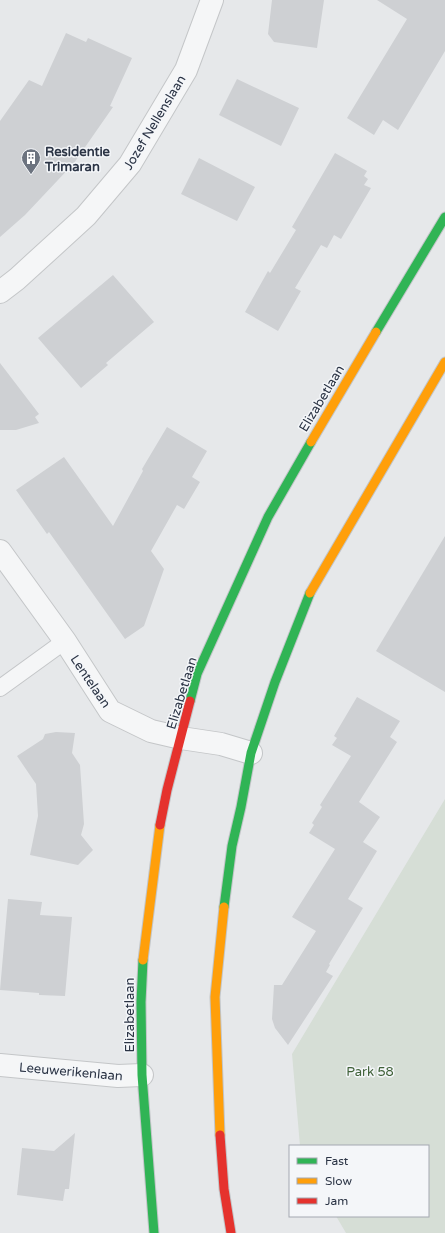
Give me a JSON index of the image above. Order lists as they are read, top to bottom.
{
  "streets": {
    "main road": ["Elizabetlaan"],
    "street": ["Jozef Nellenslaan", "Lentelaan", "Leeuwerikenlaan"]
  },
  "crossings": [
    ["Elizabetlaan", "Lentelaan"],
    ["Elizabetlaan", "Leeuwerikenlaan"]
  ],
  "parks": ["Park 58"],
  "places": {
    "building": ["Residentie Trimaran"]
  },
  "legend": ["Fast", "Slow", "Jam"]
}
